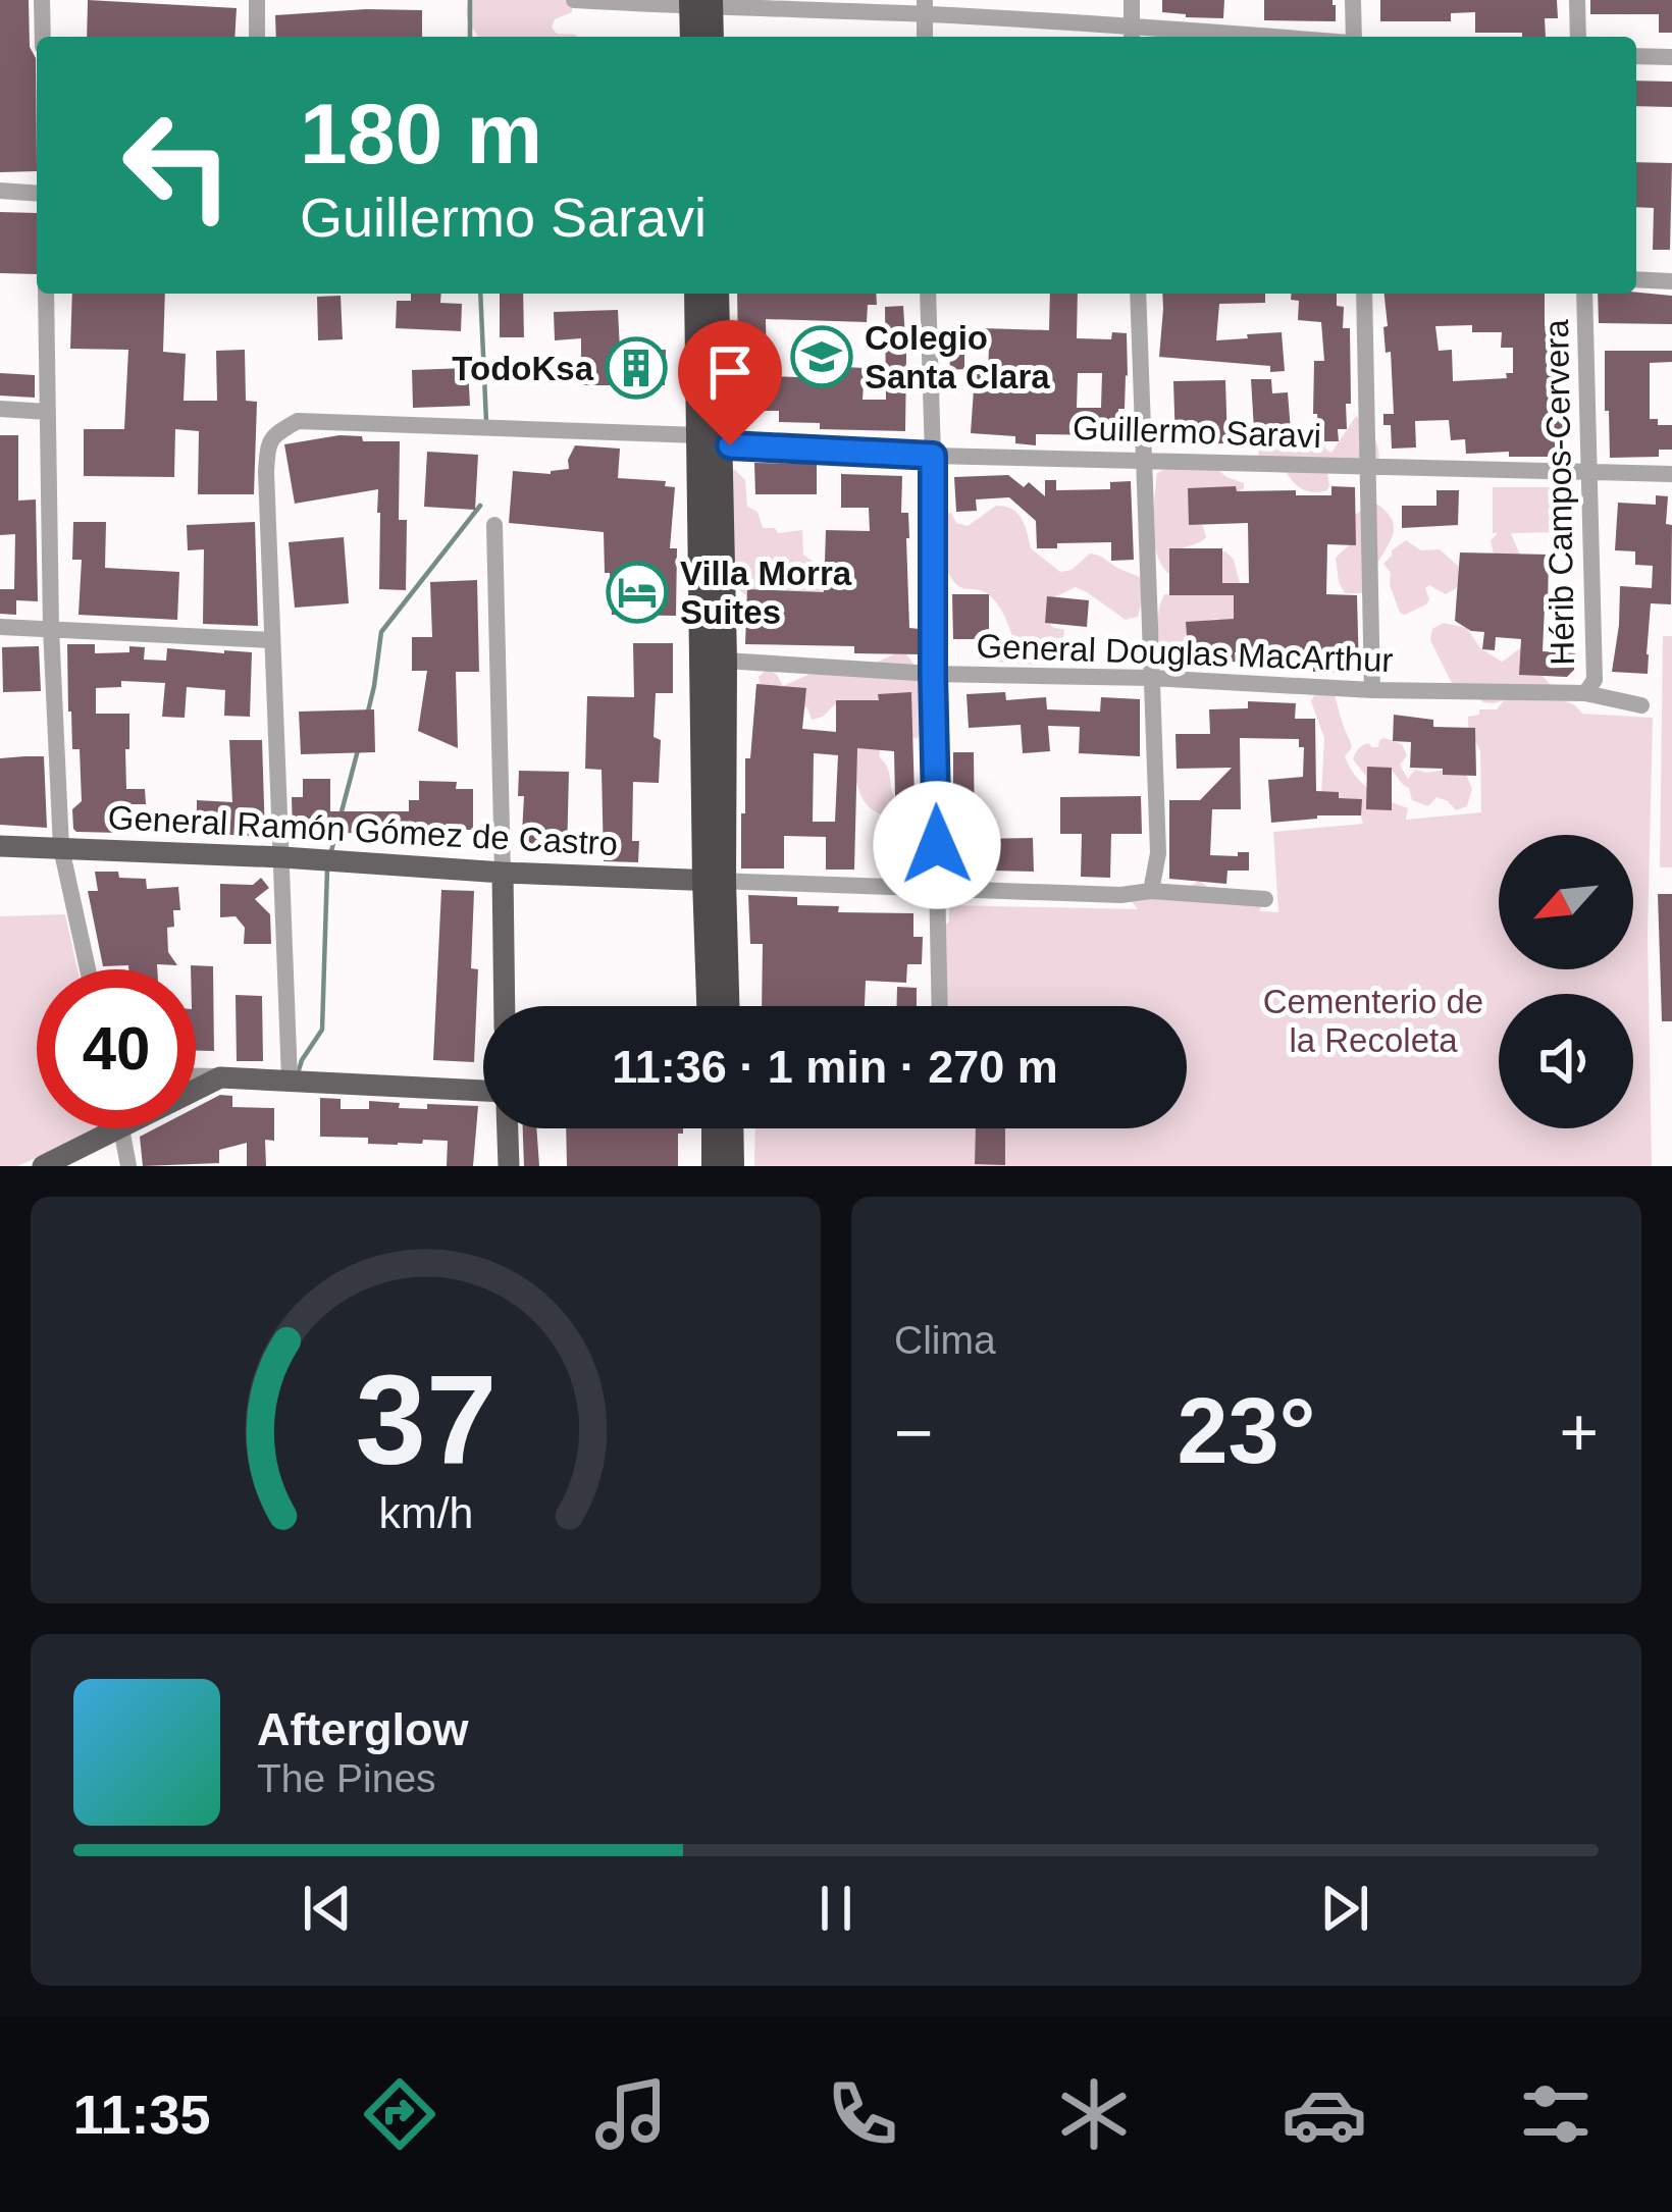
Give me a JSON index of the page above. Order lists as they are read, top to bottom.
{
  "streets": {
    "main road": ["General Ramón Gómez de Castro"],
    "street": ["Guillermo Saravi", "Hérib Campos-Cervera", "General Douglas MacArthur"]
  },
  "crossings": [
    ["Guillermo Saravi", "Hérib Campos-Cervera"],
    ["Hérib Campos-Cervera", "General Douglas MacArthur"]
  ],
  "parks": ["Cementerio de la Recoleta"],
  "places": {
    "school or university": ["Colegio Santa Clara"],
    "building": ["TodoKsa"],
    "hotel": ["Villa Morra Suites"]
  },
  "north": "bottom left",
  "page": {
    "turn": ["180 m", "Guillermo Saravi"],
    "limit": "40",
    "trip": "11:36 · 1 min · 270 m",
    "tile": "Clima",
    "heat": ["−", "23°", "+"],
    "song": ["Afterglow", "The Pines"],
    "tabs": "11:35",
    "gauge": ["37", "km/h"]
  }
}
